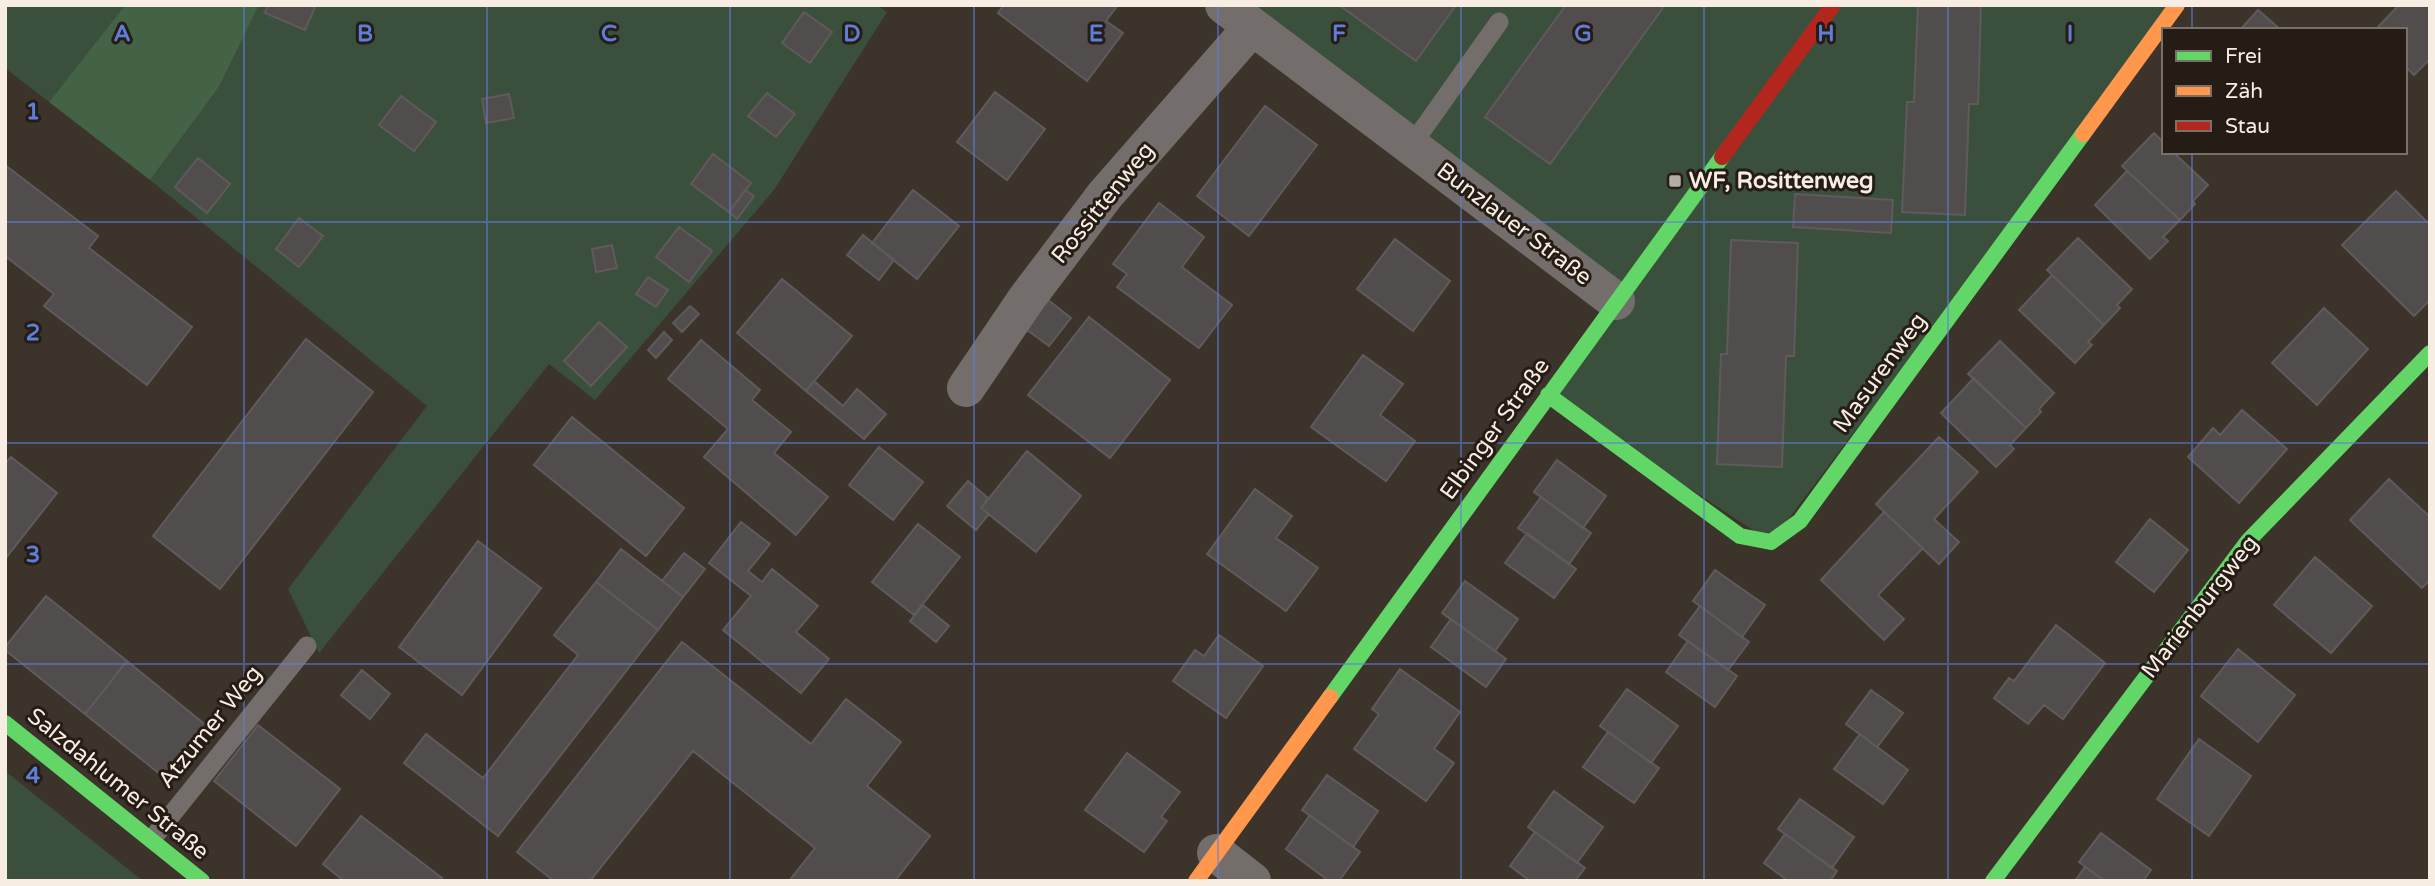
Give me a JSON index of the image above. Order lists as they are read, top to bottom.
{
  "streets": {
    "street": [
      "Rossittenweg",
      "Bunzlauer Straße",
      "Masurenweg",
      "Elbinger Straße",
      "Marienburgweg",
      "Salzdahlumer Straße"
    ],
    "lane": ["Atzumer Weg"]
  },
  "crossings": [
    ["Rossittenweg", "Bunzlauer Straße"],
    ["Bunzlauer Straße", "Elbinger Straße"],
    ["Masurenweg", "Elbinger Straße"],
    ["Atzumer Weg", "Salzdahlumer Straße"]
  ],
  "places": {
    "transit": ["WF, Rosittenweg"]
  },
  "legend": ["Frei", "Zäh", "Stau"],
  "grid": {
    "columns": [
      "A",
      "B",
      "C",
      "D",
      "E",
      "F",
      "G",
      "H",
      "I"
    ],
    "rows": [
      "1",
      "2",
      "3",
      "4"
    ]
  }
}
